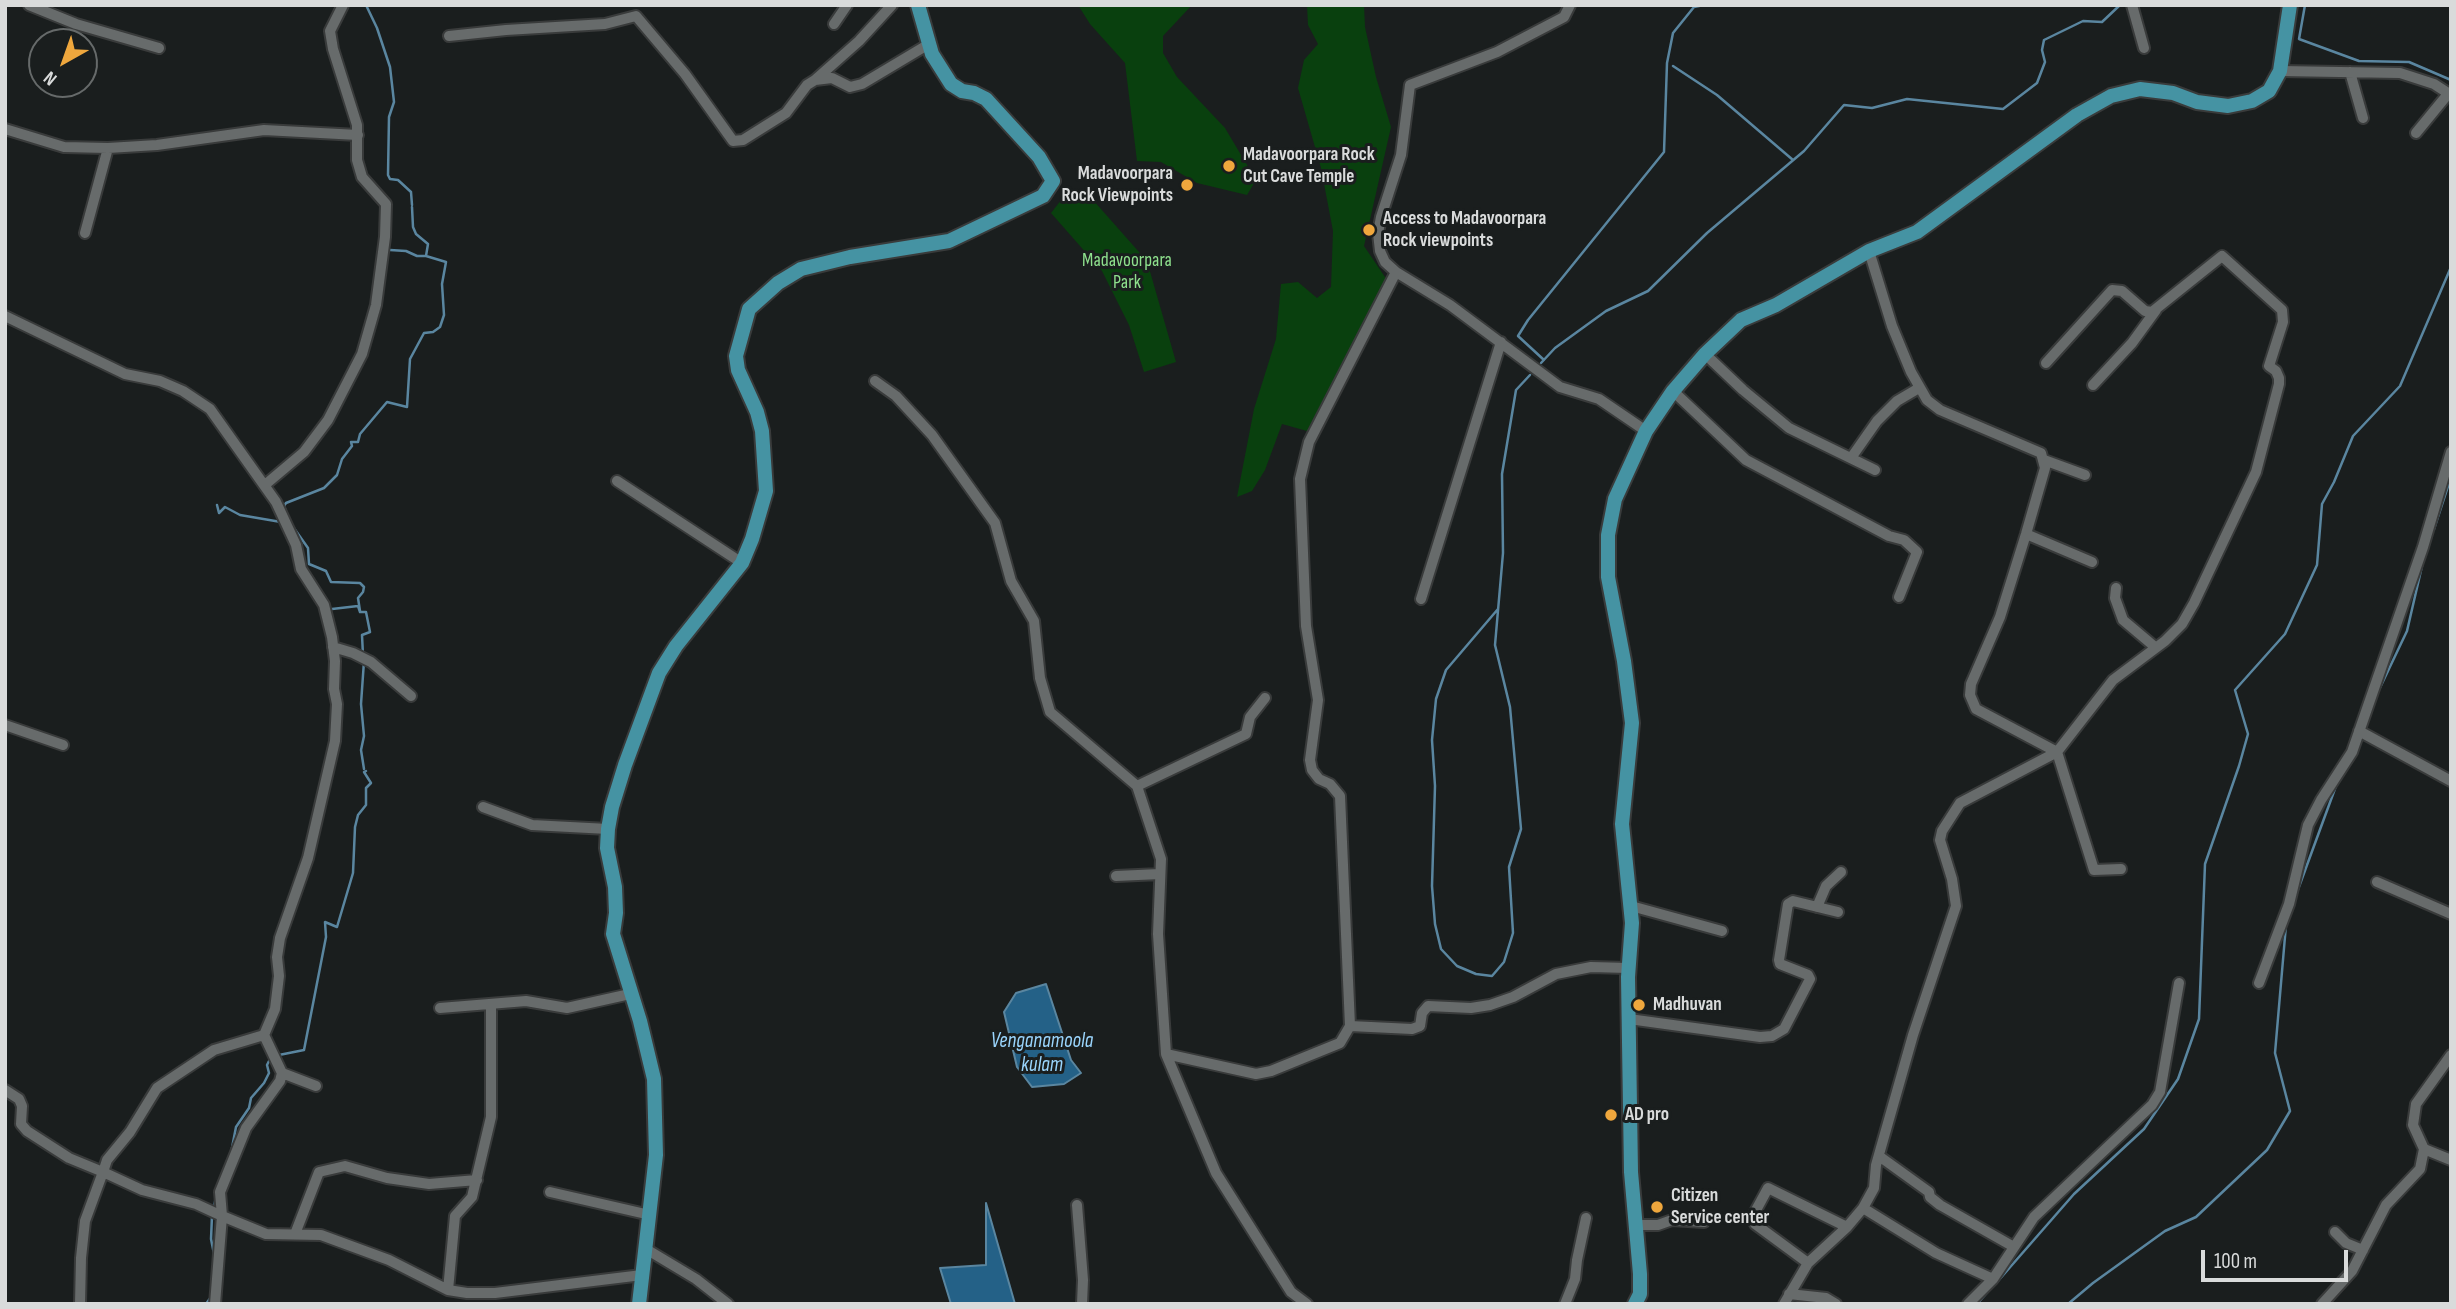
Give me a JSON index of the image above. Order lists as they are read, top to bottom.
{
  "water": ["Venganamoola kulam"],
  "parks": ["Madavoorpara Park"],
  "places": [
    "Madavoorpara Rock Cut Cave Temple",
    "Madavoorpara Rock Viewpoints",
    "Access to Madavoorpara Rock viewpoints",
    "Madhuvan",
    "AD pro",
    "Citizen Service center"
  ],
  "scale_bar": "100 m",
  "north": "bottom left"
}
